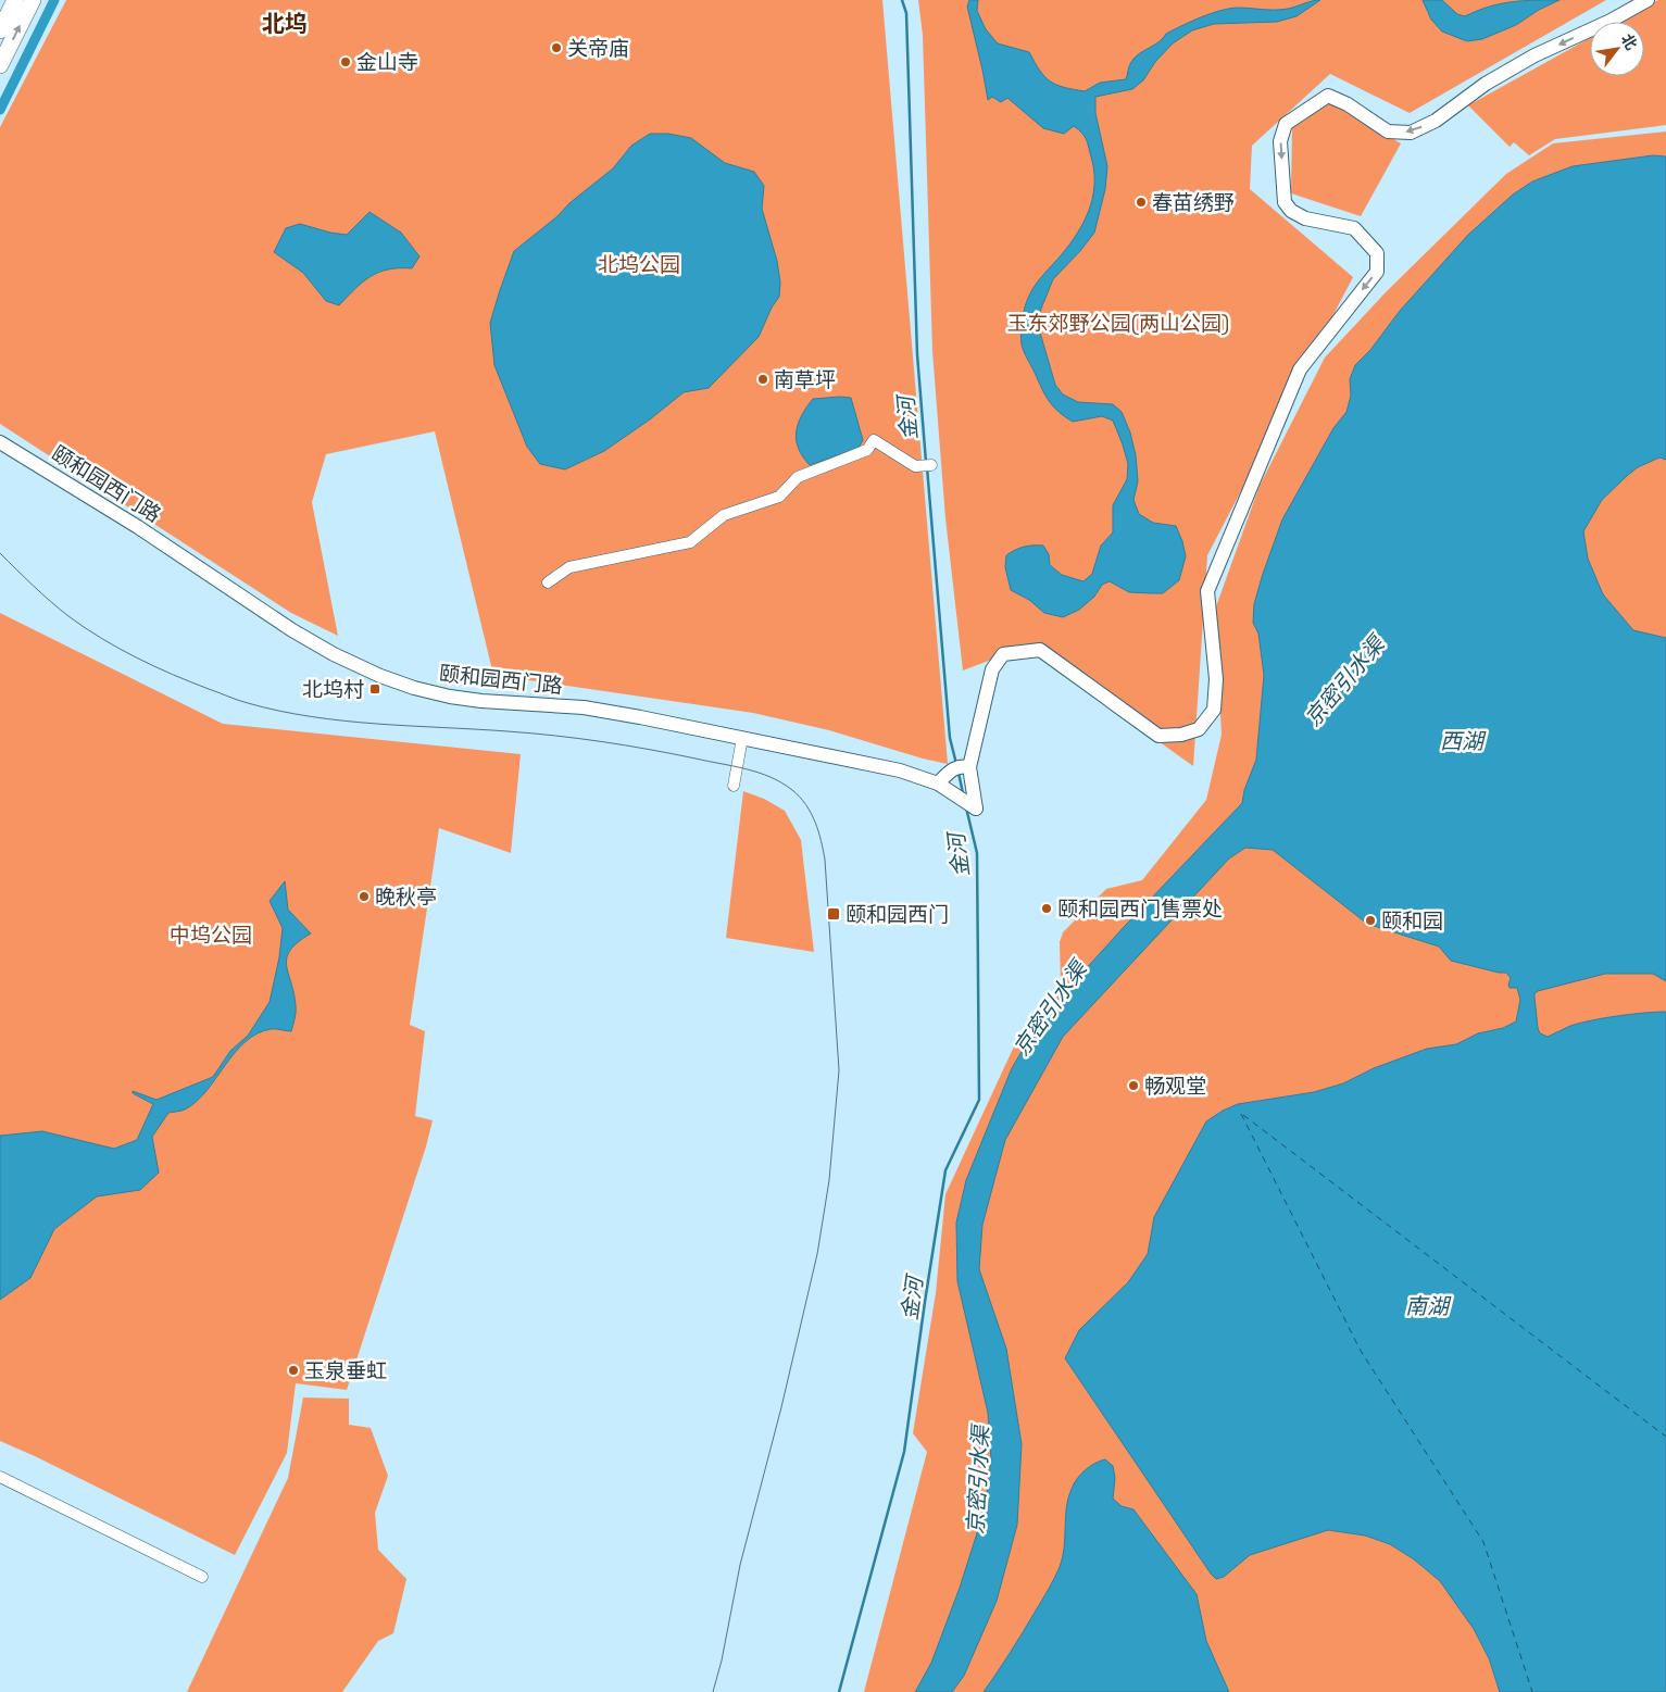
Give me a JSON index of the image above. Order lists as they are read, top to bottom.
{
  "streets": {
    "street": ["颐和园西门路"]
  },
  "districts": ["北坞"],
  "water": [
    "金河",
    "京密引水渠",
    "西湖",
    "南湖"
  ],
  "parks": ["北坞公园", "玉东郊野公园(两山公园)", "中坞公园"],
  "places": {
    "other": [
      "关帝庙",
      "金山寺",
      "春苗绣野",
      "南草坪",
      "晚秋亭",
      "颐和园西门售票处",
      "颐和园",
      "畅观堂",
      "玉泉垂虹"
    ],
    "transit": ["北坞村", "颐和园西门"]
  },
  "north": "top right"
}
